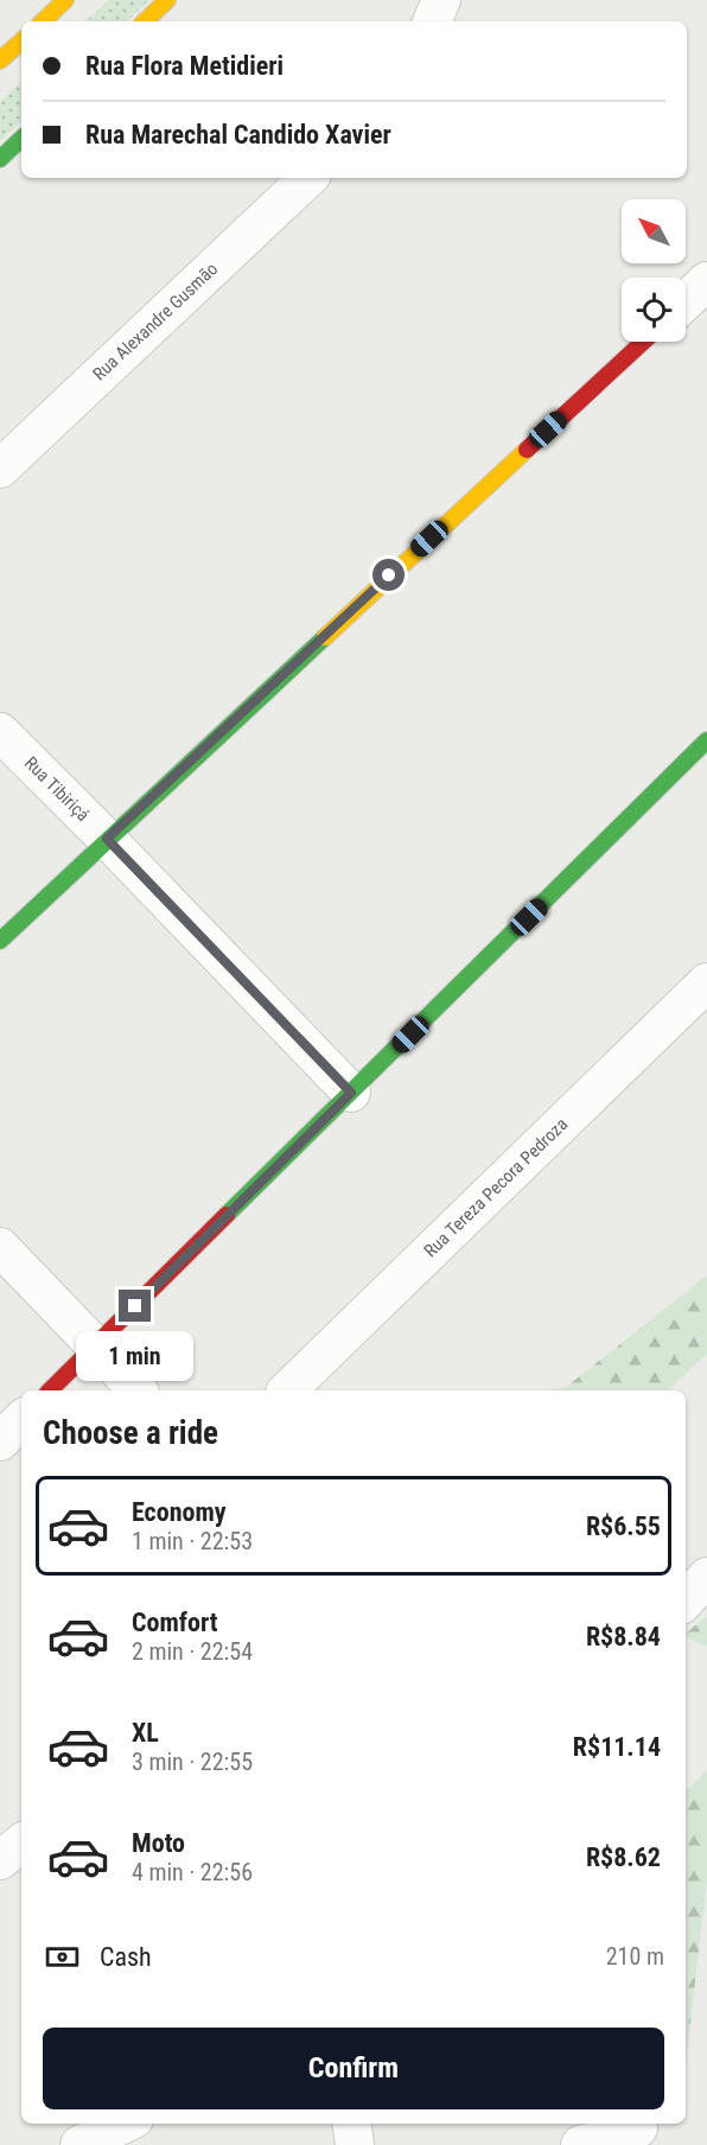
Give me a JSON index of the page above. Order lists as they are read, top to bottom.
{
  "streets": {
    "street": ["Rua Alexandre Gusmão", "Rua Tibiriçá", "Rua Tereza Pecora Pedroza"]
  },
  "north": "top left",
  "page": {
    "banner": ["Rua Flora Metidieri", "Rua Marechal Candido Xavier"],
    "bubble": "1 min",
    "heading": "Choose a ride",
    "list": [
      {
        "name": "Economy",
        "note": "1 min · 22:53",
        "value": "R$6.55"
      },
      {
        "name": "Comfort",
        "note": "2 min · 22:54",
        "value": "R$8.84"
      },
      {
        "name": "XL",
        "note": "3 min · 22:55",
        "value": "R$11.14"
      },
      {
        "name": "Moto",
        "note": "4 min · 22:56",
        "value": "R$8.62"
      }
    ],
    "pay": ["Cash", "210 m"],
    "buttons": "Confirm"
  }
}
